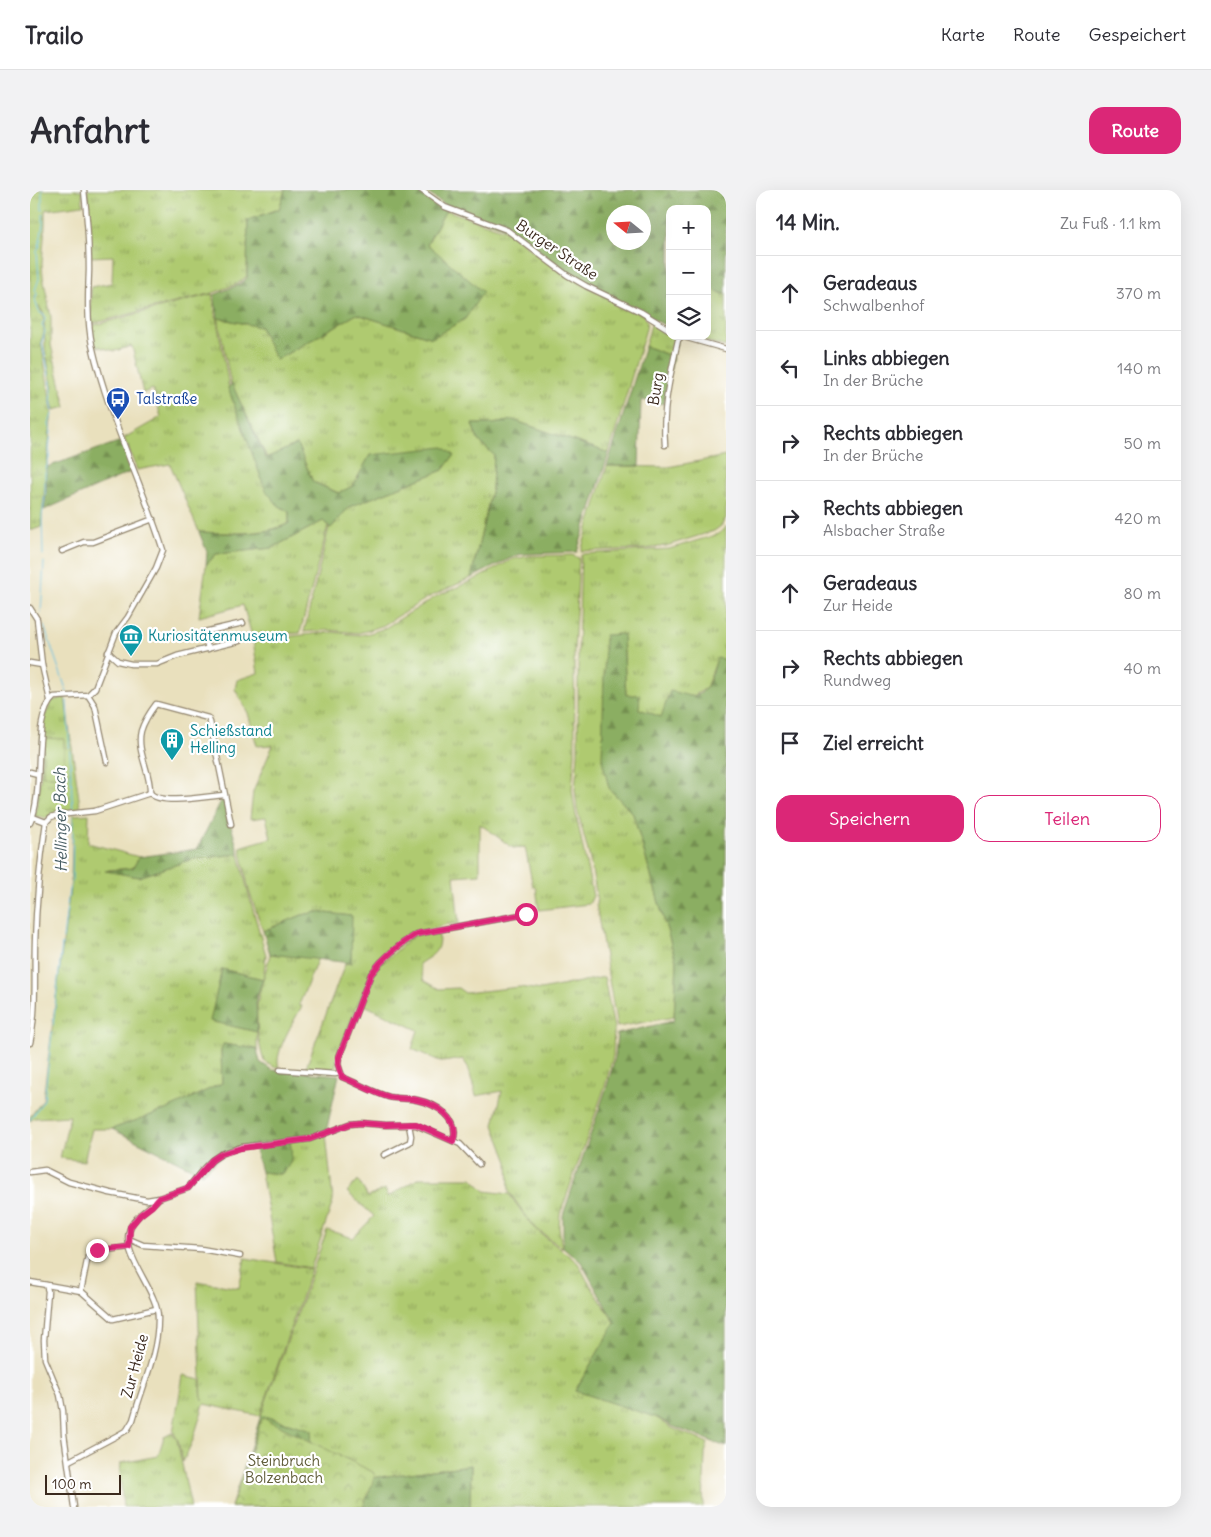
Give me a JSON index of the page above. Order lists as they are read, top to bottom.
{
  "streets": {
    "street": ["Burger Straße", "Burg", "Zur Heide"]
  },
  "water": ["Hellinger Bach"],
  "parks": ["Steinbruch Bolzenbach"],
  "places": {
    "bus stop": ["Talstraße"],
    "museum": ["Kuriositätenmuseum"],
    "building": ["Schießstand Helling"]
  },
  "scale_bar": "100 m",
  "north": "left",
  "page": {
    "header": "Trailo",
    "nav": ["Karte", "Route", "Gespeichert"],
    "buttons": [
      "Route",
      ["Speichern", "Teilen"]
    ],
    "title": "Anfahrt",
    "heading": ["14 Min.", "Zu Fuß · 1.1 km"],
    "map_buttons": ["+", "−"],
    "list": [
      ["Geradeaus", "Schwalbenhof", "370 m"],
      ["Links abbiegen", "In der Brüche", "140 m"],
      ["Rechts abbiegen", "In der Brüche", "50 m"],
      ["Rechts abbiegen", "Alsbacher Straße", "420 m"],
      ["Geradeaus", "Zur Heide", "80 m"],
      ["Rechts abbiegen", "Rundweg", "40 m"],
      "Ziel erreicht"
    ],
    "scale": "100 m"
  }
}
